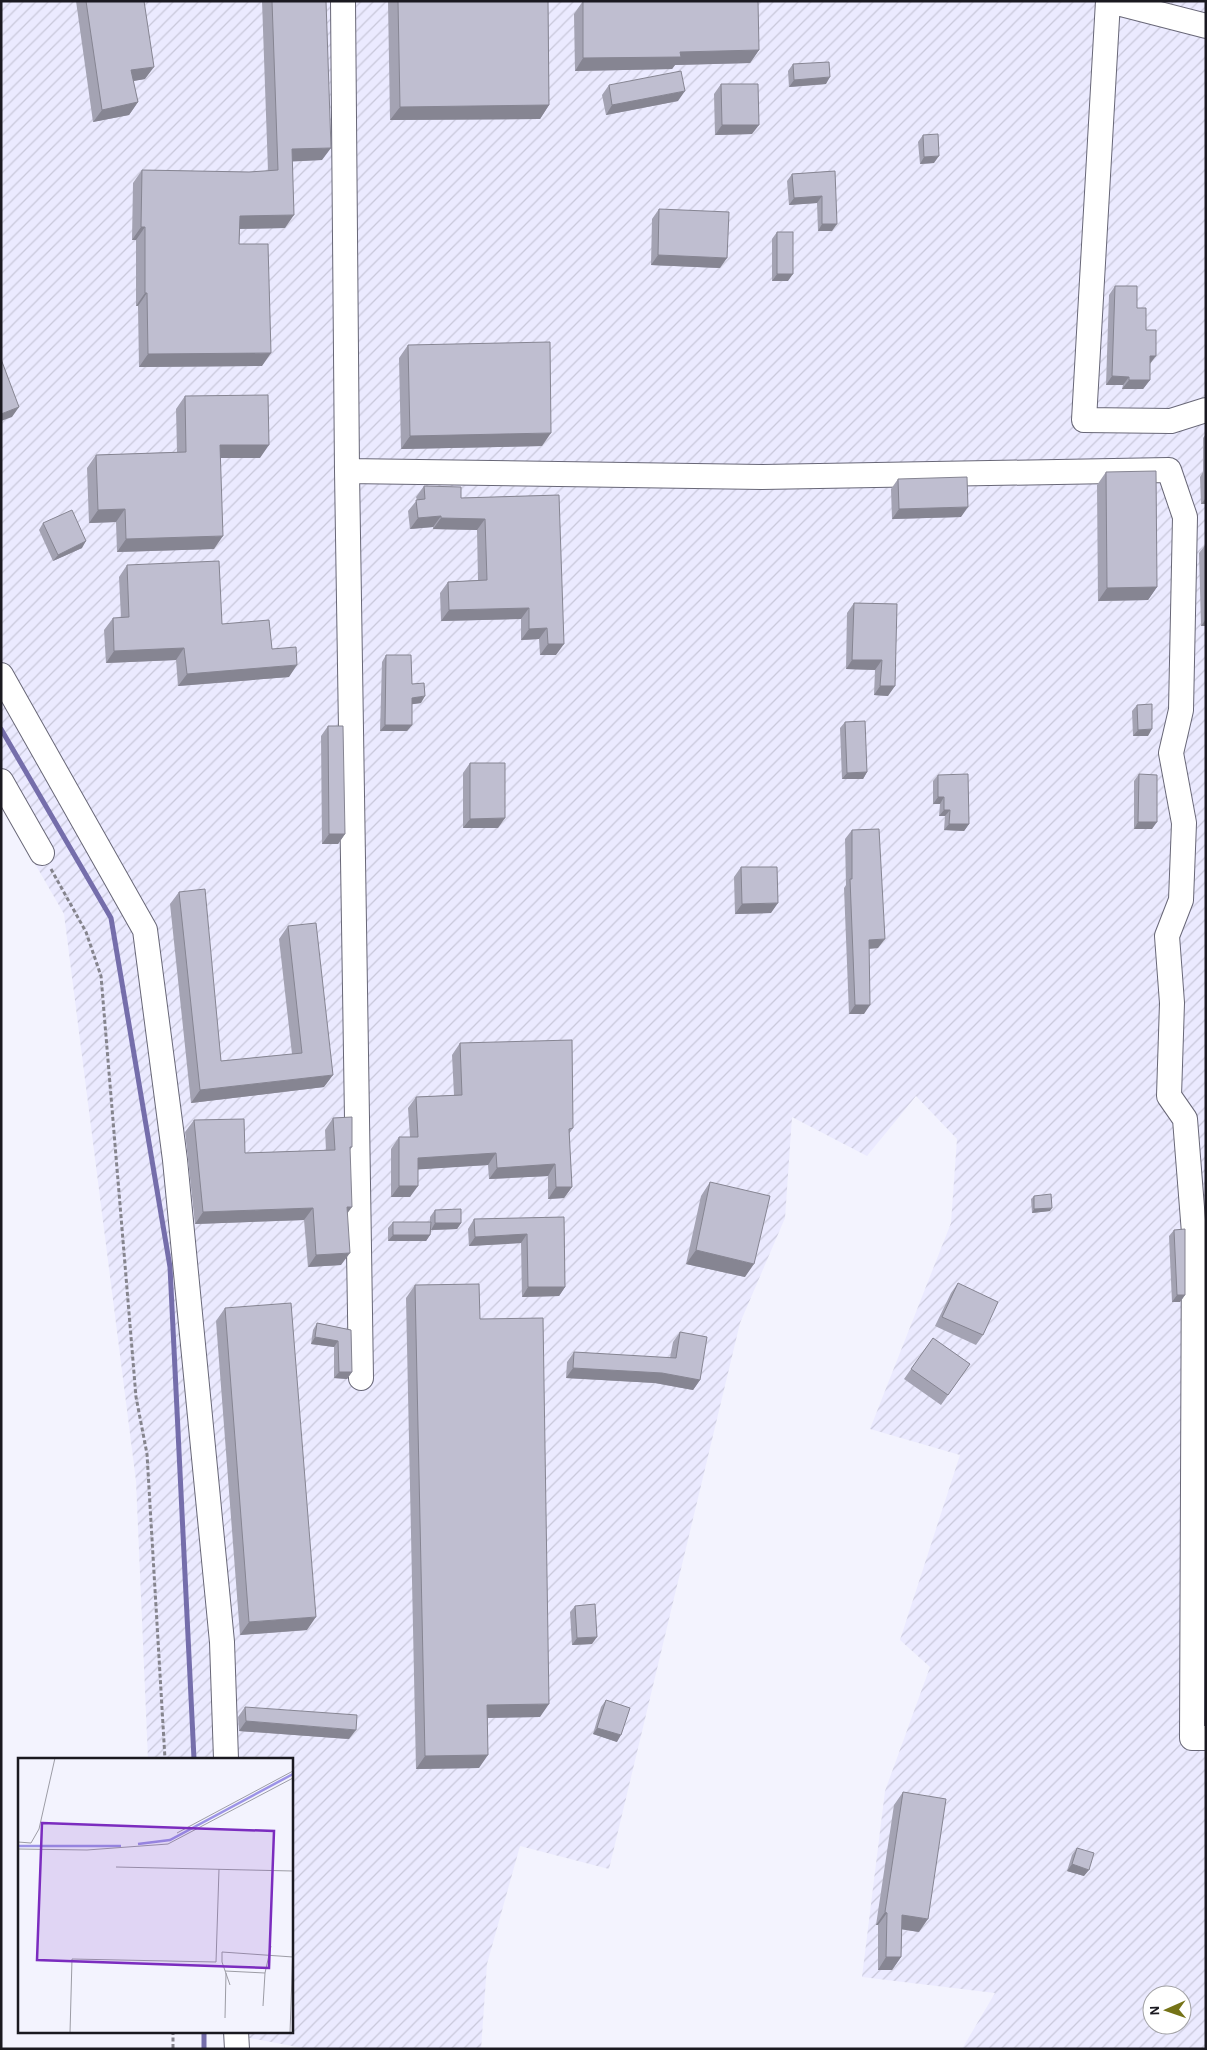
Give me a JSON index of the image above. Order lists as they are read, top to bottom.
{
  "north": "left"
}
